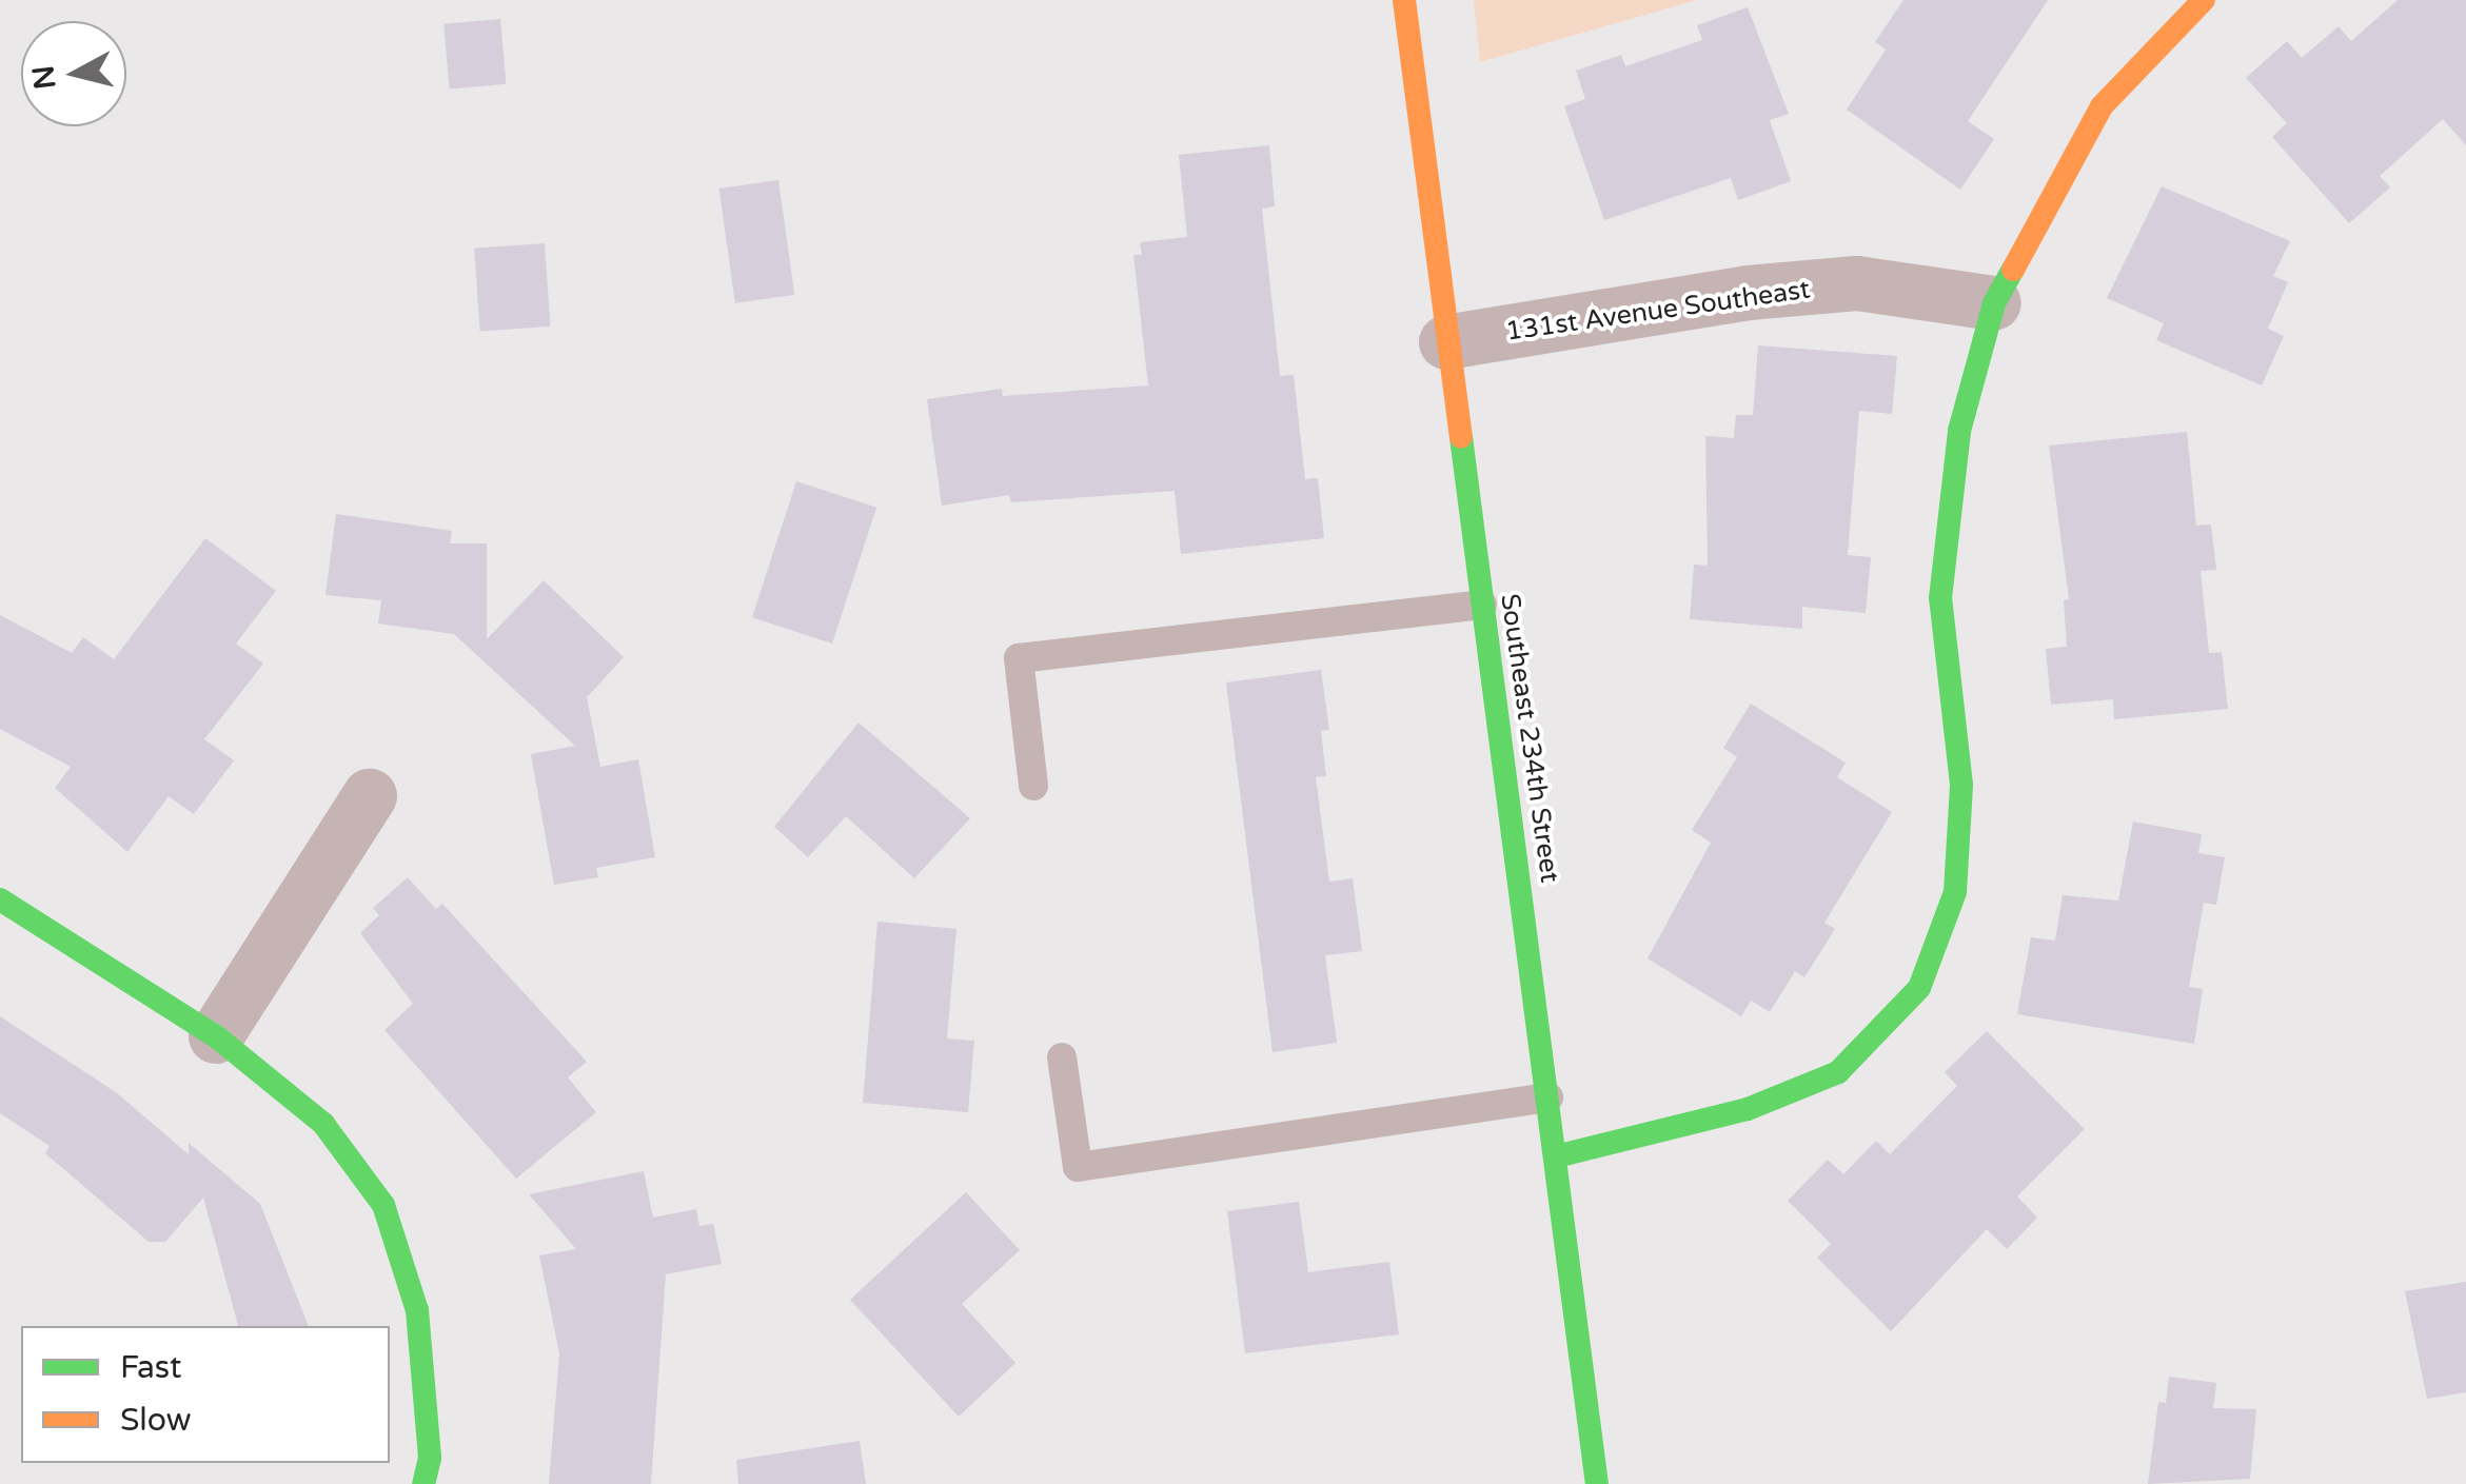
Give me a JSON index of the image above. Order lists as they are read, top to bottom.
{
  "streets": {
    "street": ["131st Avenue Southeast", "Southeast 234th Street"]
  },
  "crossings": [
    ["131st Avenue Southeast", "Southeast 234th Street"]
  ],
  "legend": ["Fast", "Slow"],
  "north": "left"
}
